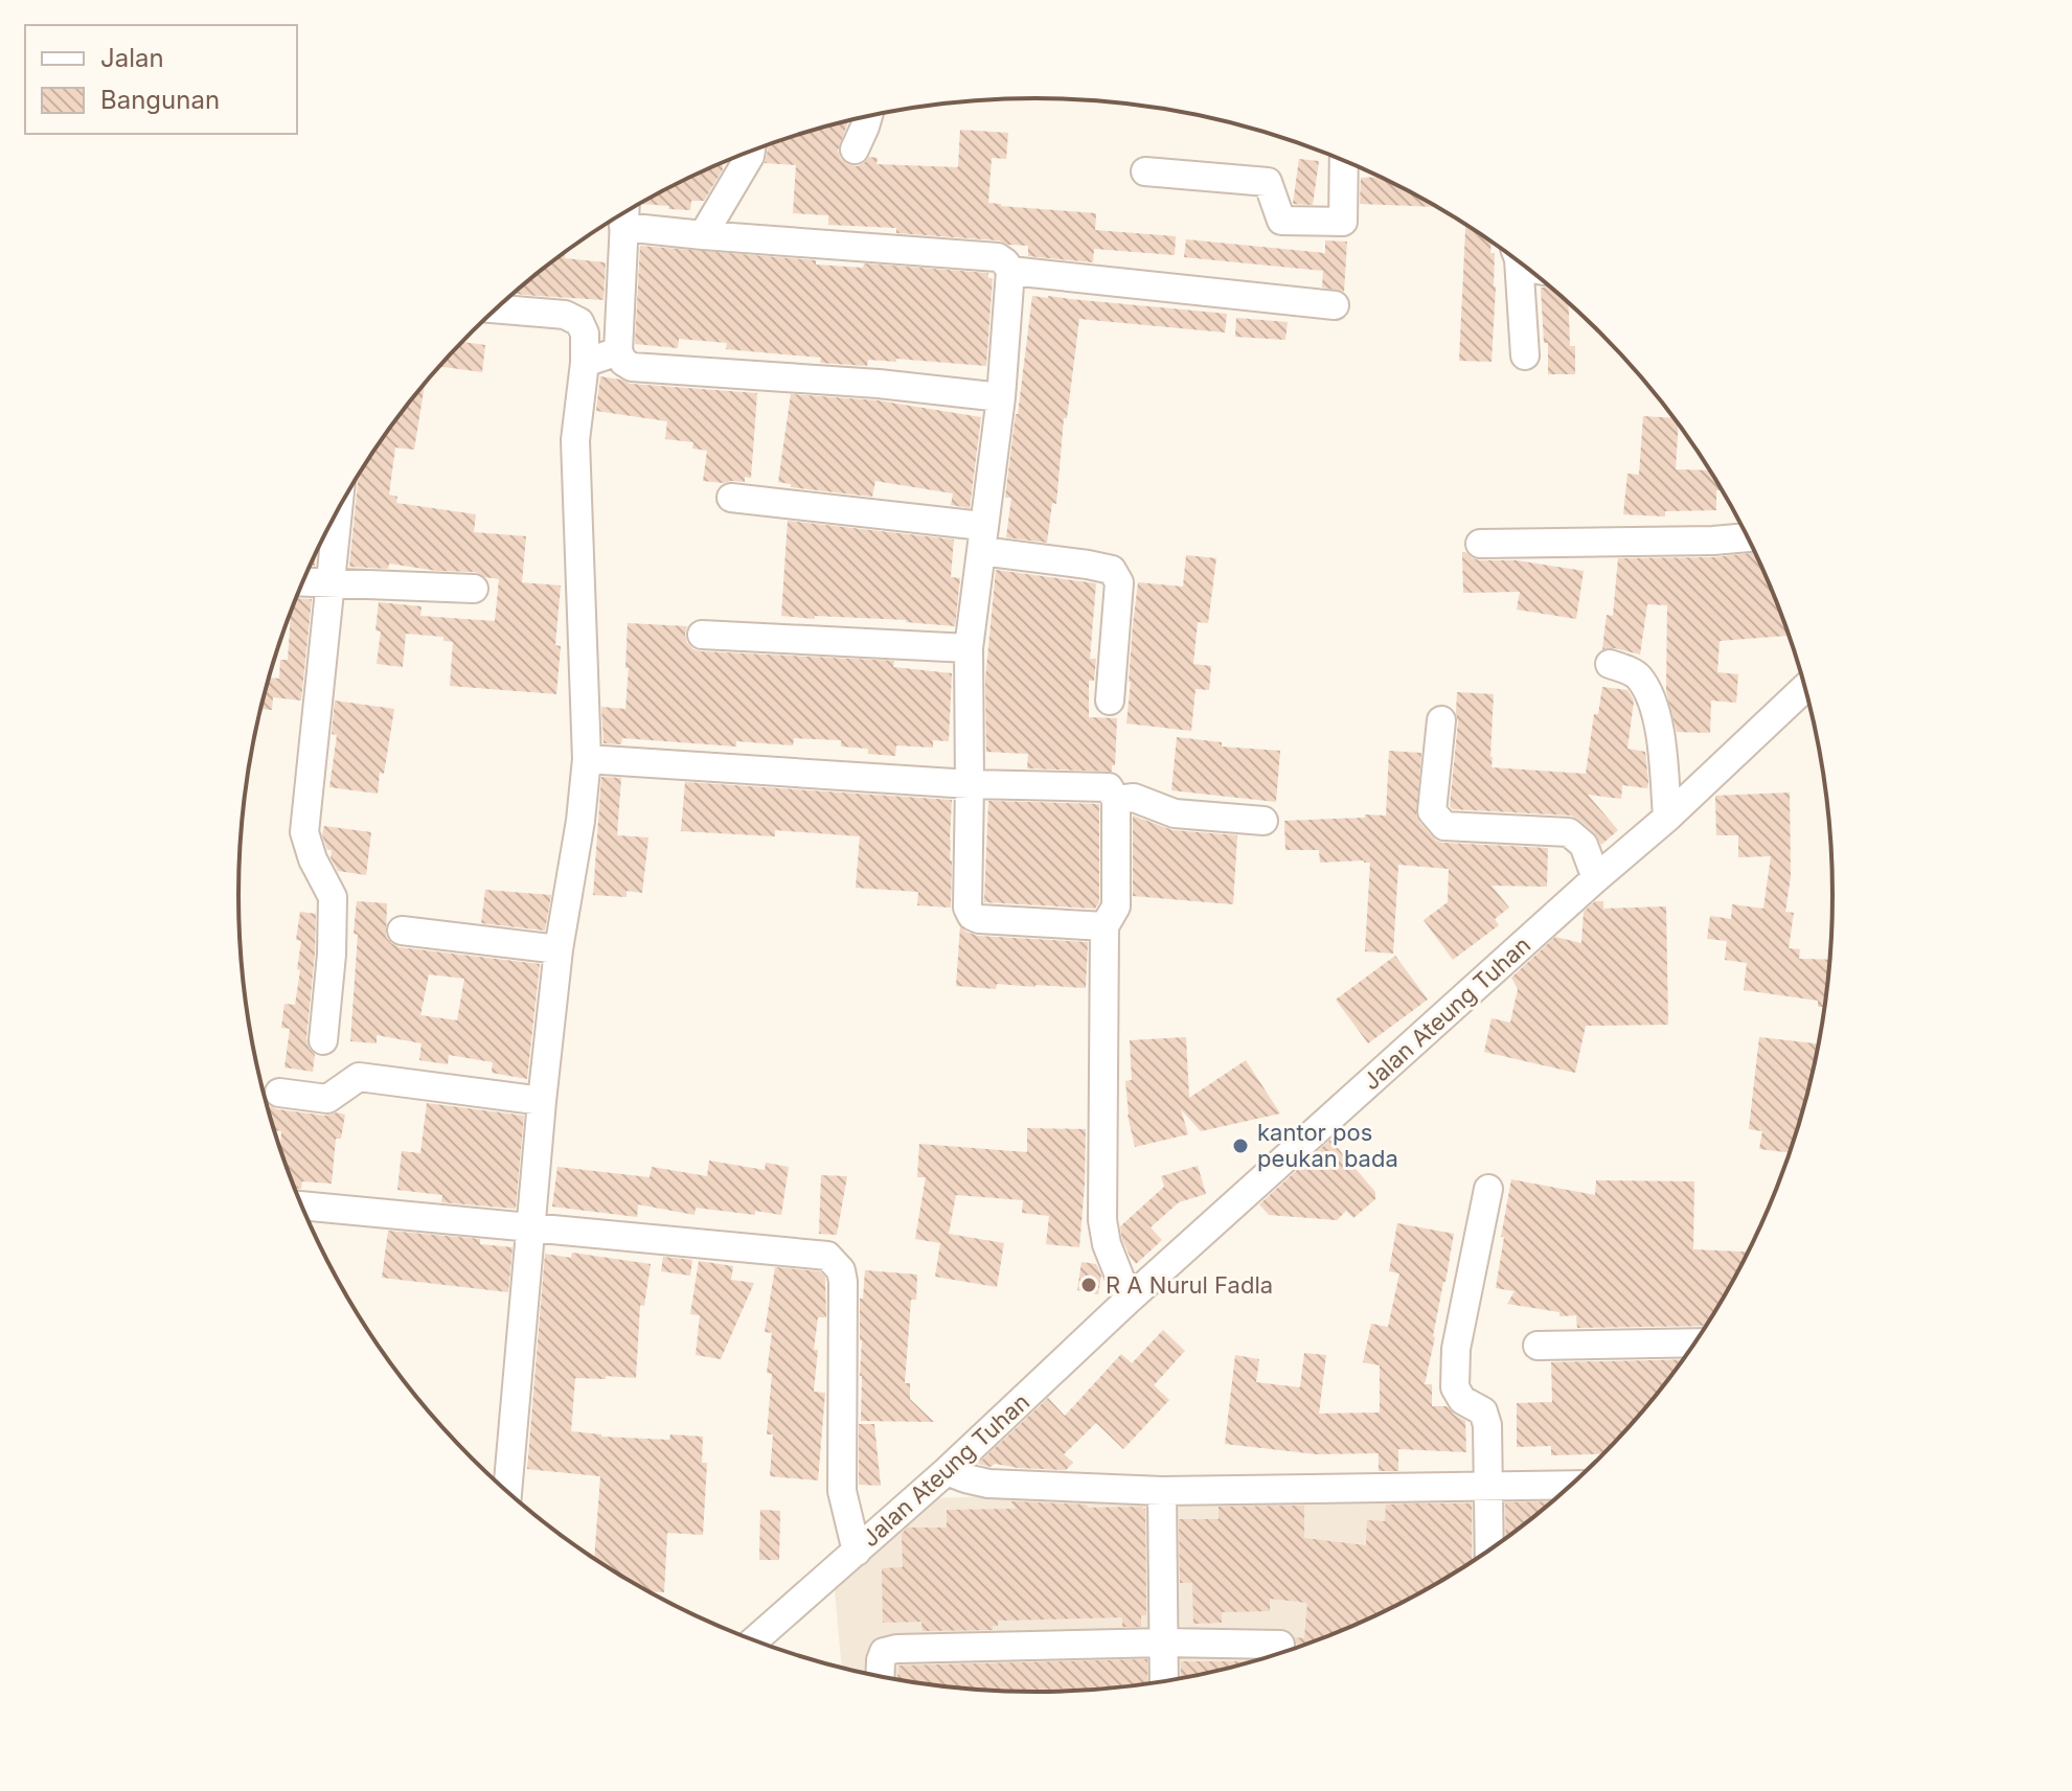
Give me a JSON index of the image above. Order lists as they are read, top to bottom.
{
  "streets": {
    "street": ["Jalan Ateung Tuhan"]
  },
  "places": ["kantor pos peukan bada", "R A Nurul Fadla"],
  "legend": ["Jalan", "Bangunan"]
}
